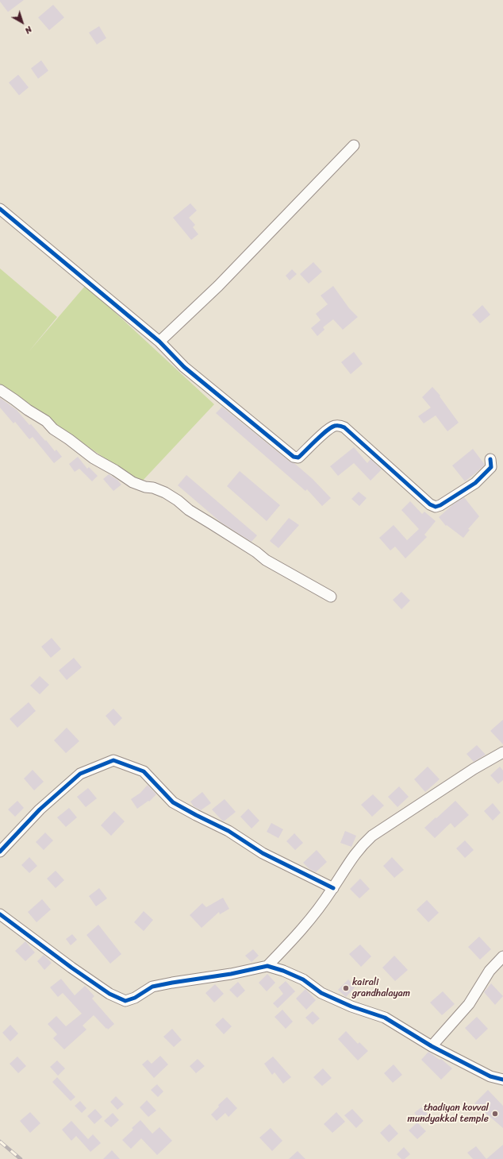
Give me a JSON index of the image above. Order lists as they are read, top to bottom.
{
  "places": ["kairali grandhalayam", "thadiyan kovval mundyakkal temple"],
  "north": "bottom right"
}
